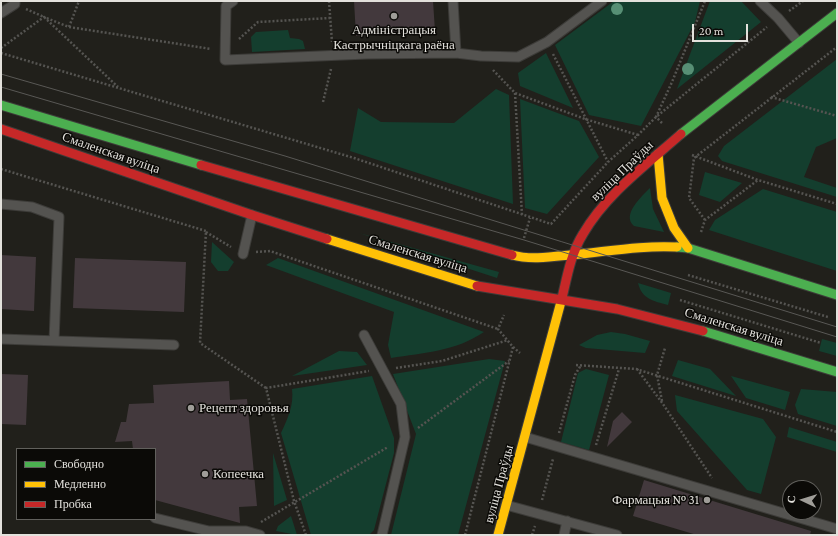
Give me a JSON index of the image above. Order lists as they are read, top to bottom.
{
  "streets": {
    "main road": ["Смаленская вуліца", "вуліца Праўды"]
  },
  "crossings": [
    ["Смаленская вуліца", "вуліца Праўды"]
  ],
  "places": [
    "Адміністрацыя Кастрычніцкага раёна",
    "Рецепт здоровья",
    "Копеечка",
    "Фармацыя № 31"
  ],
  "legend": ["Свободно", "Медленно", "Пробка"],
  "scale_bar": "20 m",
  "north": "left"
}
